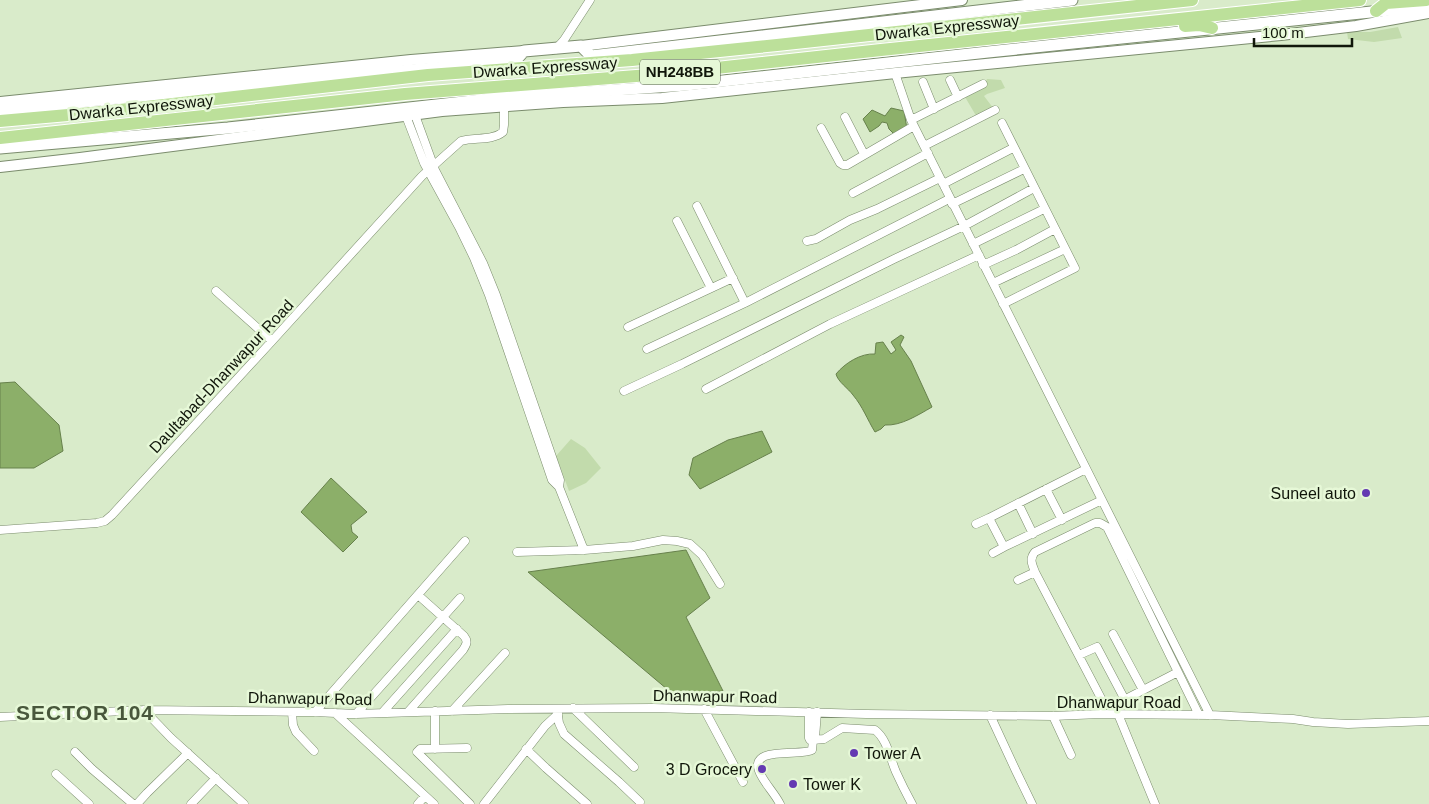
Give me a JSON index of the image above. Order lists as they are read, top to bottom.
{
  "streets": {
    "highway": ["Dwarka Expressway", "NH248BB"],
    "street": ["Daultabad-Dhanwapur Road", "Dhanwapur Road"]
  },
  "districts": ["SECTOR 104"],
  "places": [
    "Suneel auto",
    "Tower A",
    "3 D Grocery",
    "Tower K"
  ],
  "scale_bar": "100 m"
}
